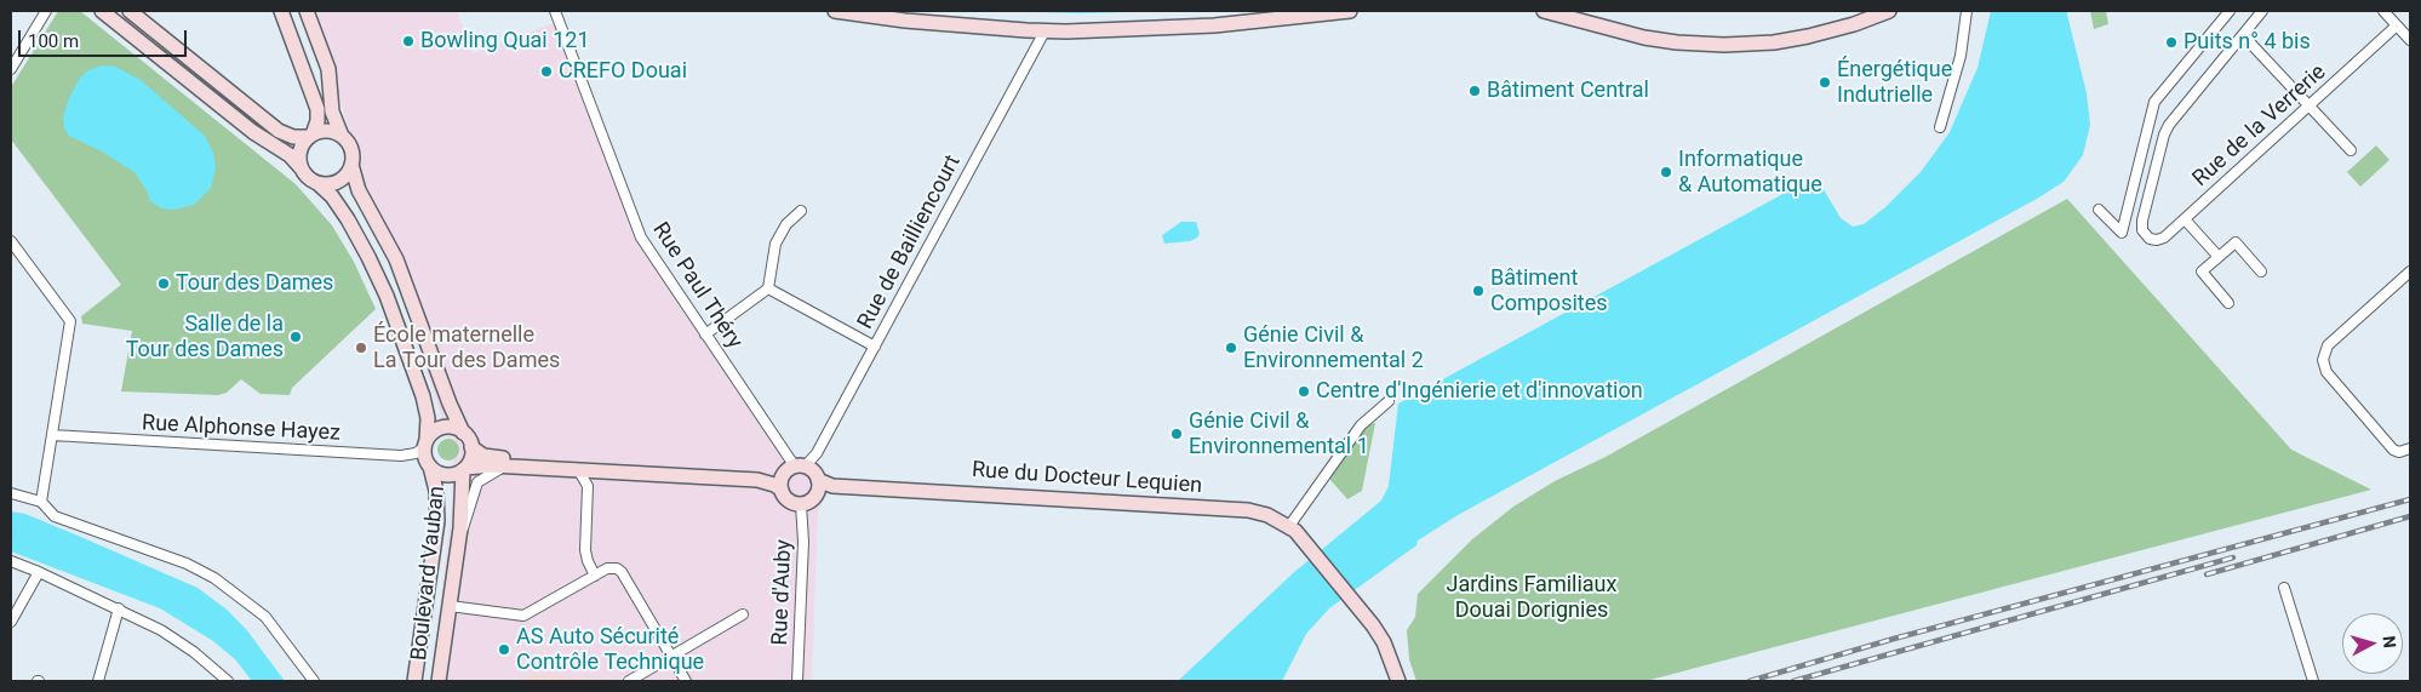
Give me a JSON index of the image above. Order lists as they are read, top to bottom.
{
  "streets": {
    "main road": ["Rue du Docteur Lequien", "Boulevard Vauban"],
    "street": [
      "Rue de la Verrerie",
      "Rue de Bailliencourt",
      "Rue Paul Théry",
      "Rue Alphonse Hayez",
      "Rue d'Auby"
    ]
  },
  "crossings": [
    ["Rue de Bailliencourt", "Rue Paul Théry"],
    ["Rue de Bailliencourt", "Rue du Docteur Lequien"],
    ["Rue de Bailliencourt", "Rue d'Auby"],
    ["Rue Paul Théry", "Rue du Docteur Lequien"],
    ["Rue Paul Théry", "Rue d'Auby"],
    ["Rue Alphonse Hayez", "Boulevard Vauban"],
    ["Rue du Docteur Lequien", "Rue d'Auby"]
  ],
  "parks": ["Jardins Familiaux Douai Dorignies"],
  "places": [
    "Bowling Quai 121",
    "Puits n° 4 bis",
    "CREFO Douai",
    "Énergétique Indutrielle",
    "Bâtiment Central",
    "Informatique & Automatique",
    "Tour des Dames",
    "Bâtiment Composites",
    "Salle de la Tour des Dames",
    "École maternelle La Tour des Dames",
    "Génie Civil & Environnemental 2",
    "Centre d'Ingénierie et d'innovation",
    "Génie Civil & Environnemental 1",
    "AS Auto Sécurité Contrôle Technique"
  ],
  "scale_bar": "100 m",
  "north": "right"
}
